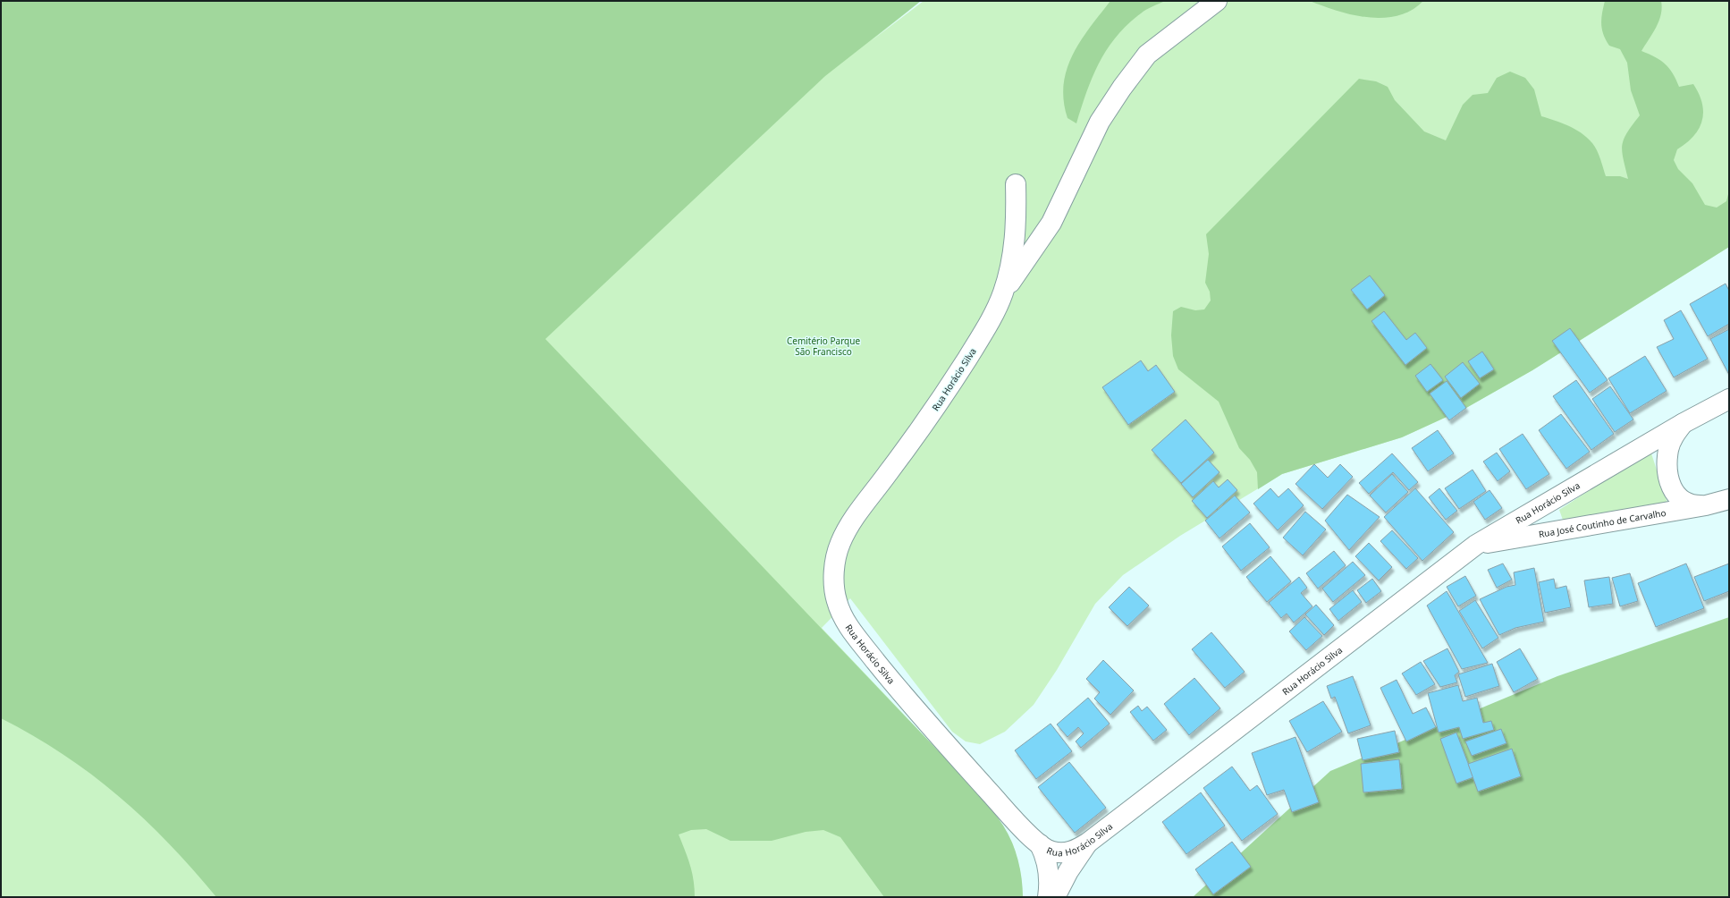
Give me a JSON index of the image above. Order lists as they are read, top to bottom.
{
  "streets": {
    "street": ["Rua Horácio Silva", "Rua José Coutinho de Carvalho"]
  },
  "crossings": [
    ["Rua Horácio Silva", "Rua José Coutinho de Carvalho"]
  ],
  "parks": ["Cemitério Parque São Francisco"]
}
